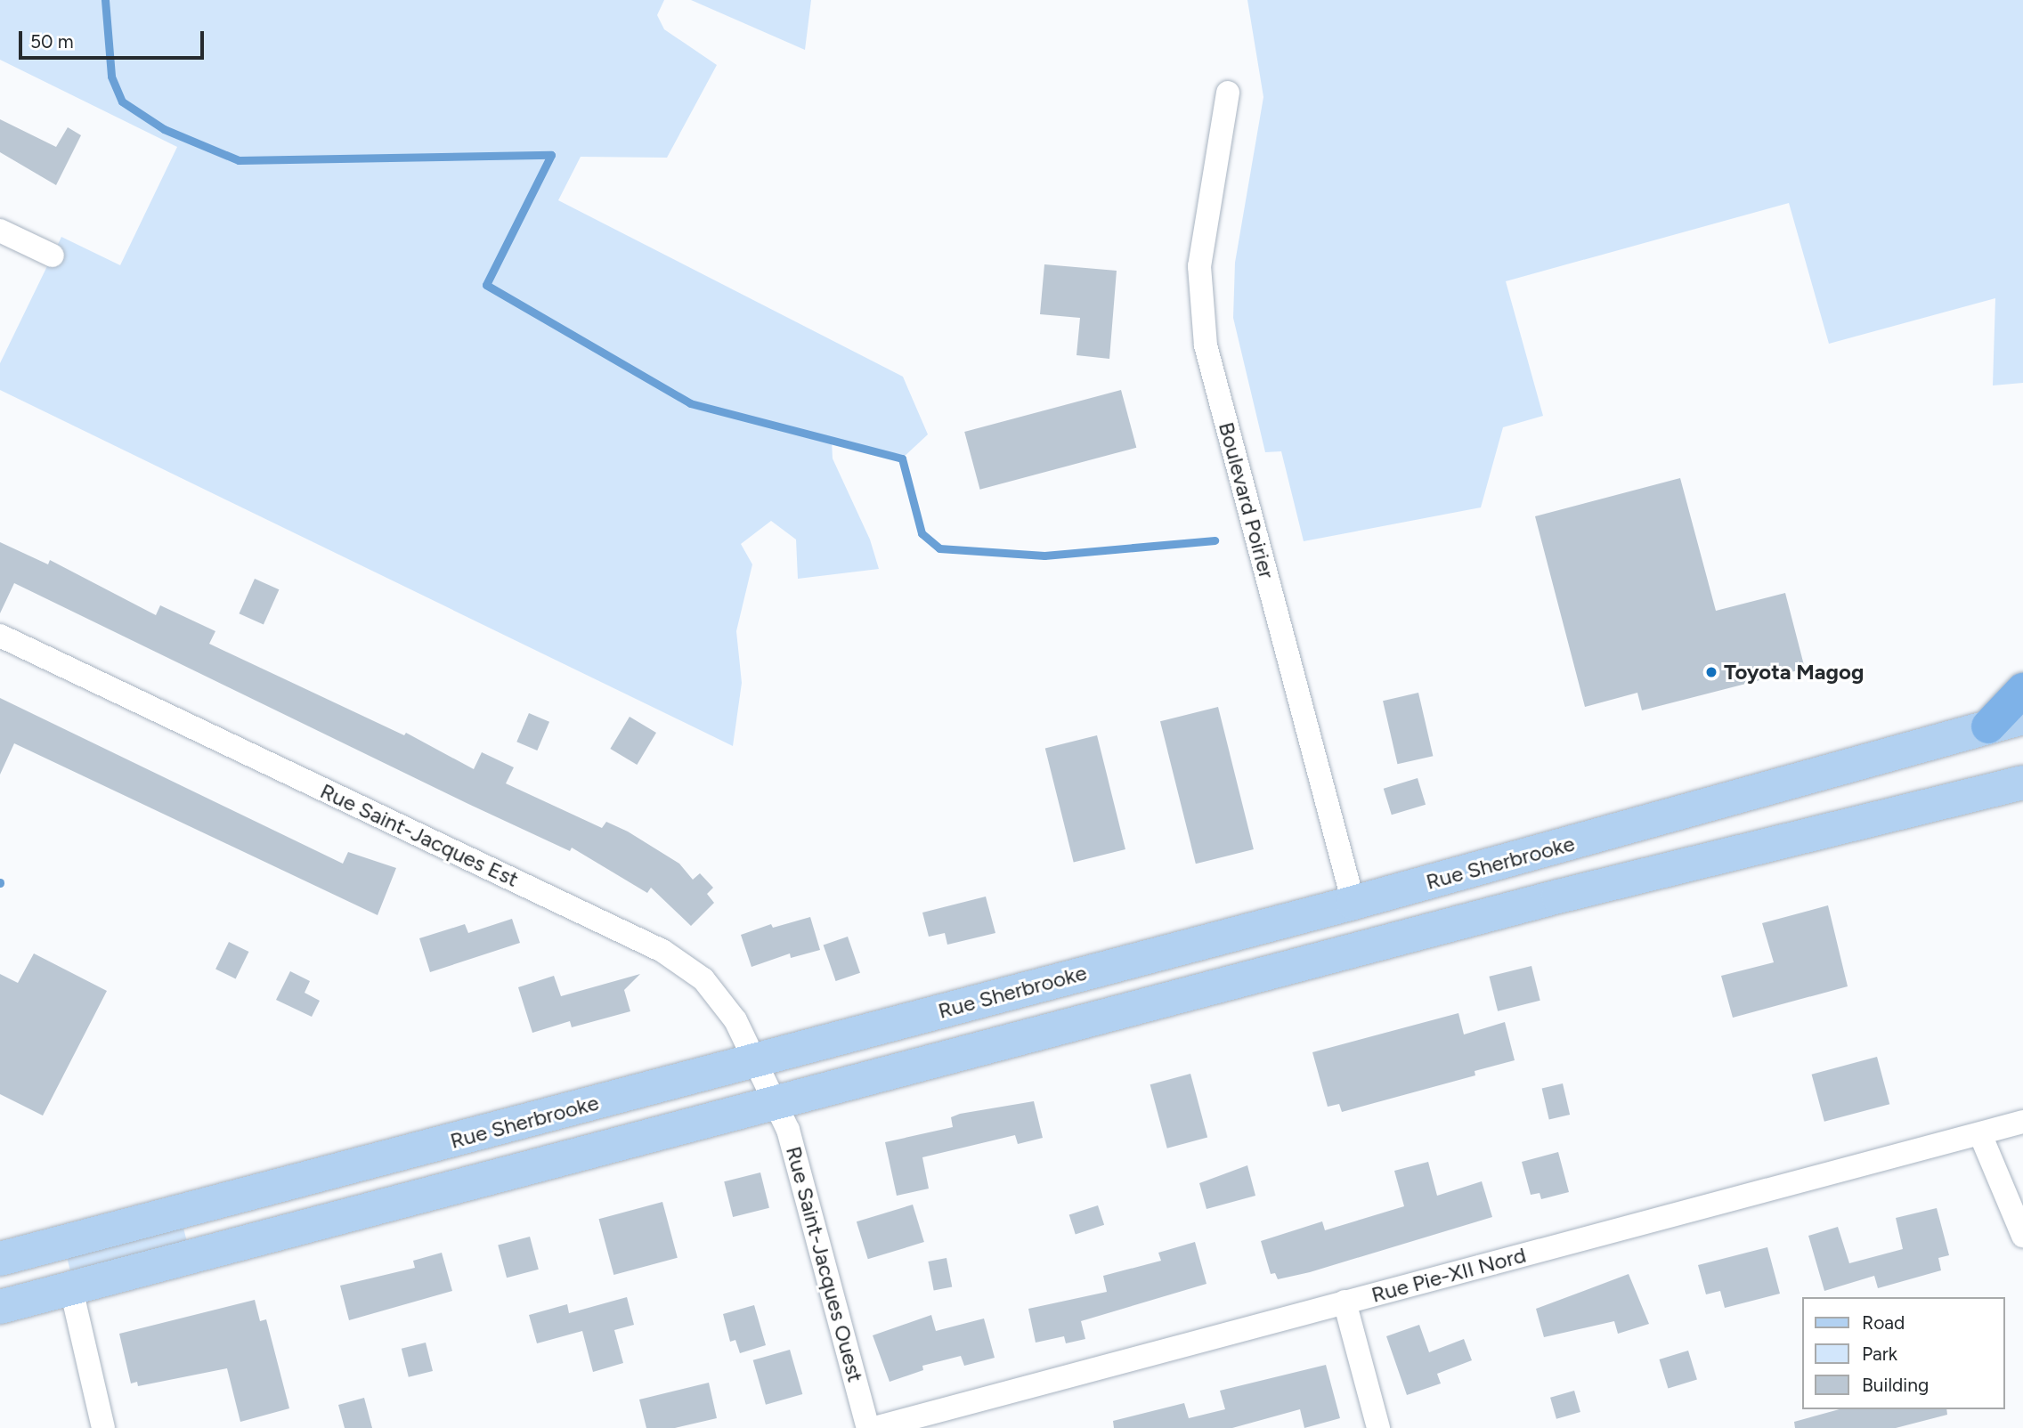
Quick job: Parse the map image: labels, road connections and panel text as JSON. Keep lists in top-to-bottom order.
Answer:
{
  "streets": {
    "main road": ["Rue Sherbrooke"],
    "street": [
      "Boulevard Poirier",
      "Rue Saint-Jacques Est",
      "Rue Saint-Jacques Ouest",
      "Rue Pie-XII Nord"
    ]
  },
  "crossings": [
    ["Boulevard Poirier", "Rue Sherbrooke"],
    ["Rue Saint-Jacques Est", "Rue Sherbrooke"],
    ["Rue Saint-Jacques Est", "Rue Saint-Jacques Ouest"],
    ["Rue Sherbrooke", "Rue Saint-Jacques Ouest"]
  ],
  "places": ["Toyota Magog"],
  "legend": ["Road", "Park", "Building"],
  "scale_bar": "50 m"
}
